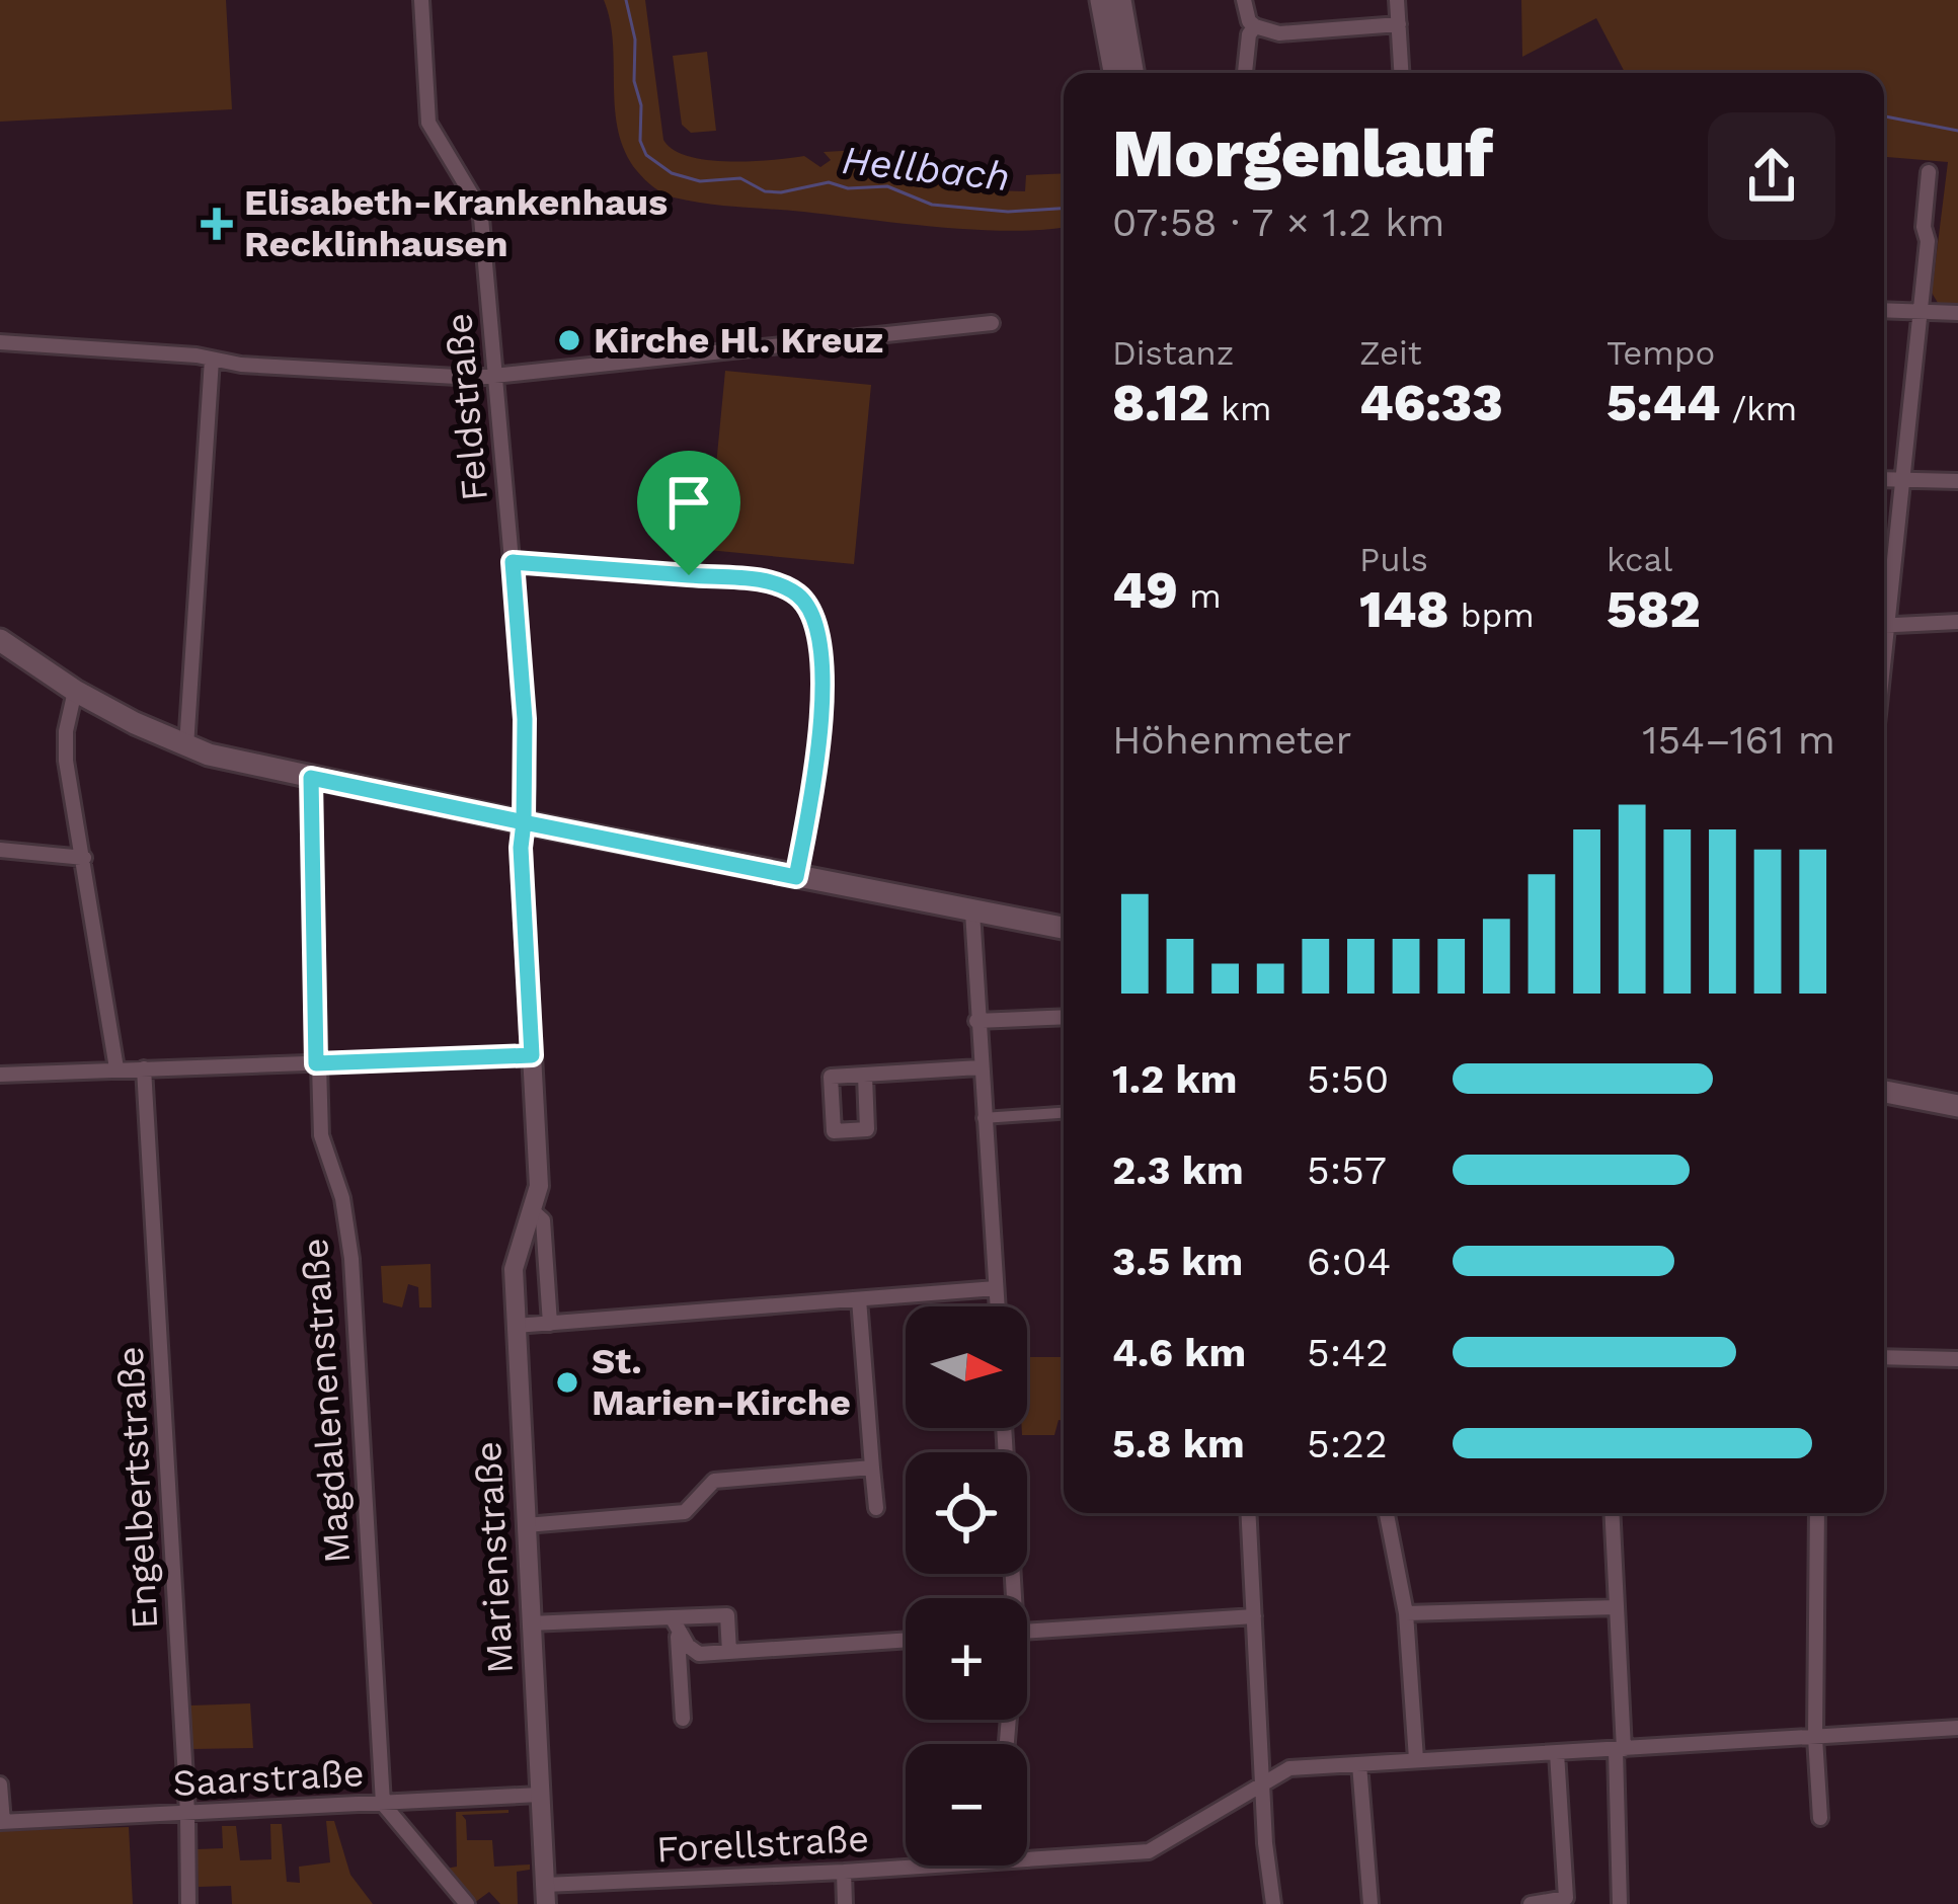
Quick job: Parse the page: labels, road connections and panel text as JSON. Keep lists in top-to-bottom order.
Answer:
{
  "streets": {
    "street": [
      "Feldstraße",
      "Magdalenenstraße",
      "Engelbertstraße",
      "Marienstraße",
      "Saarstraße",
      "Forellstraße"
    ]
  },
  "crossings": [
    ["Feldstraße", "Marienstraße"],
    ["Magdalenenstraße", "Saarstraße"],
    ["Engelbertstraße", "Saarstraße"],
    ["Marienstraße", "Saarstraße"],
    ["Marienstraße", "Forellstraße"]
  ],
  "water": ["Hellbach"],
  "places": {
    "health": ["Elisabeth-Krankenhaus Recklinhausen"],
    "other": ["Kirche Hl. Kreuz", "St. Marien-Kirche"]
  },
  "north": "right",
  "page": {
    "heading": ["Morgenlauf", "07:58 · 7 × 1.2 km"],
    "stats": [
      ["Distanz", "8.12 km"],
      ["Zeit", "46:33"],
      ["Tempo", "5:44 /km"],
      ["49 m"],
      ["Puls", "148 bpm"],
      ["kcal", "582"]
    ],
    "chart": ["Höhenmeter", "154–161 m"],
    "list": [
      {
        "name": "1.2 km",
        "note": "5:50"
      },
      {
        "name": "2.3 km",
        "note": "5:57"
      },
      {
        "name": "3.5 km",
        "note": "6:04"
      },
      {
        "name": "4.6 km",
        "note": "5:42"
      },
      {
        "name": "5.8 km",
        "note": "5:22"
      }
    ],
    "map_buttons": ["+", "−"]
  }
}
